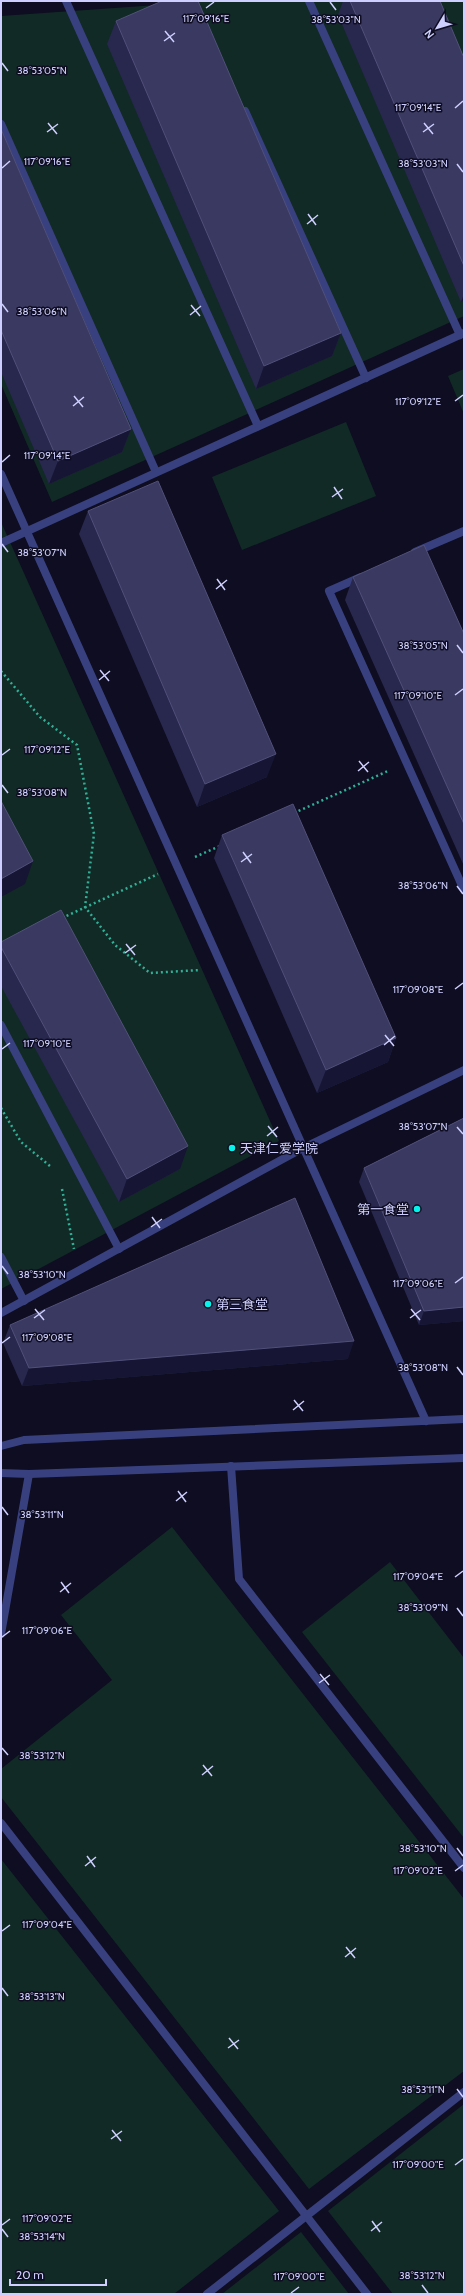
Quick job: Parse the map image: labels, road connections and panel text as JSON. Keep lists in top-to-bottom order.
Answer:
{
  "places": ["天津仁爱学院", "第一食堂", "第三食堂"],
  "scale_bar": "20 m",
  "north": "bottom left",
  "coordinates": [
    "117°09'16\"E",
    "38°53'03\"N",
    "38°53'05\"N",
    "117°09'14\"E",
    "38°53'06\"N",
    "117°09'12\"E",
    "38°53'07\"N",
    "117°09'10\"E",
    "38°53'08\"N",
    "117°09'08\"E",
    "38°53'10\"N",
    "117°09'06\"E",
    "38°53'11\"N",
    "117°09'04\"E",
    "38°53'09\"N",
    "38°53'12\"N",
    "117°09'02\"E",
    "38°53'13\"N",
    "117°09'00\"E",
    "38°53'14\"N"
  ]
}
